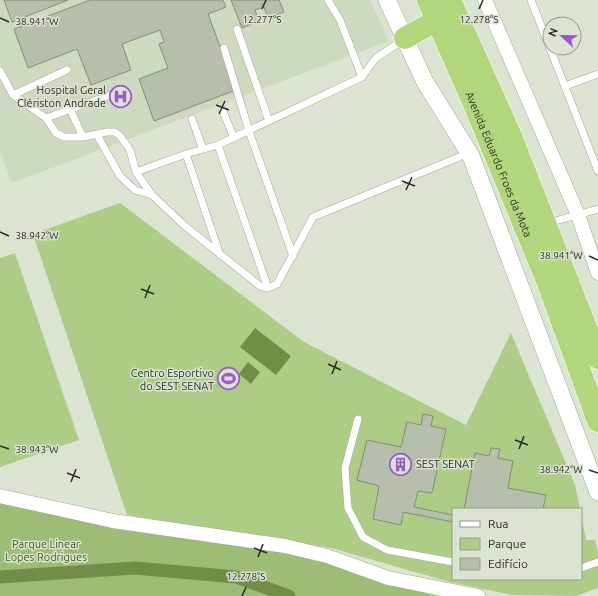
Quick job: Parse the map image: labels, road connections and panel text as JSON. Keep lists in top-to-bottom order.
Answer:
{
  "streets": {
    "highway": ["Avenida Eduardo Froes da Mota"]
  },
  "parks": ["Parque Linear Lopes Rodrigues"],
  "places": {
    "hospital": ["Hospital Geral Clériston Andrade"],
    "sports": ["Centro Esportivo do SEST SENAT"],
    "building": ["SEST SENAT"]
  },
  "legend": ["Rua", "Parque", "Edifício"],
  "north": "left",
  "coordinates": [
    "12.278°S",
    "12.277°S",
    "38.941°W",
    "38.942°W",
    "38.943°W"
  ]
}
